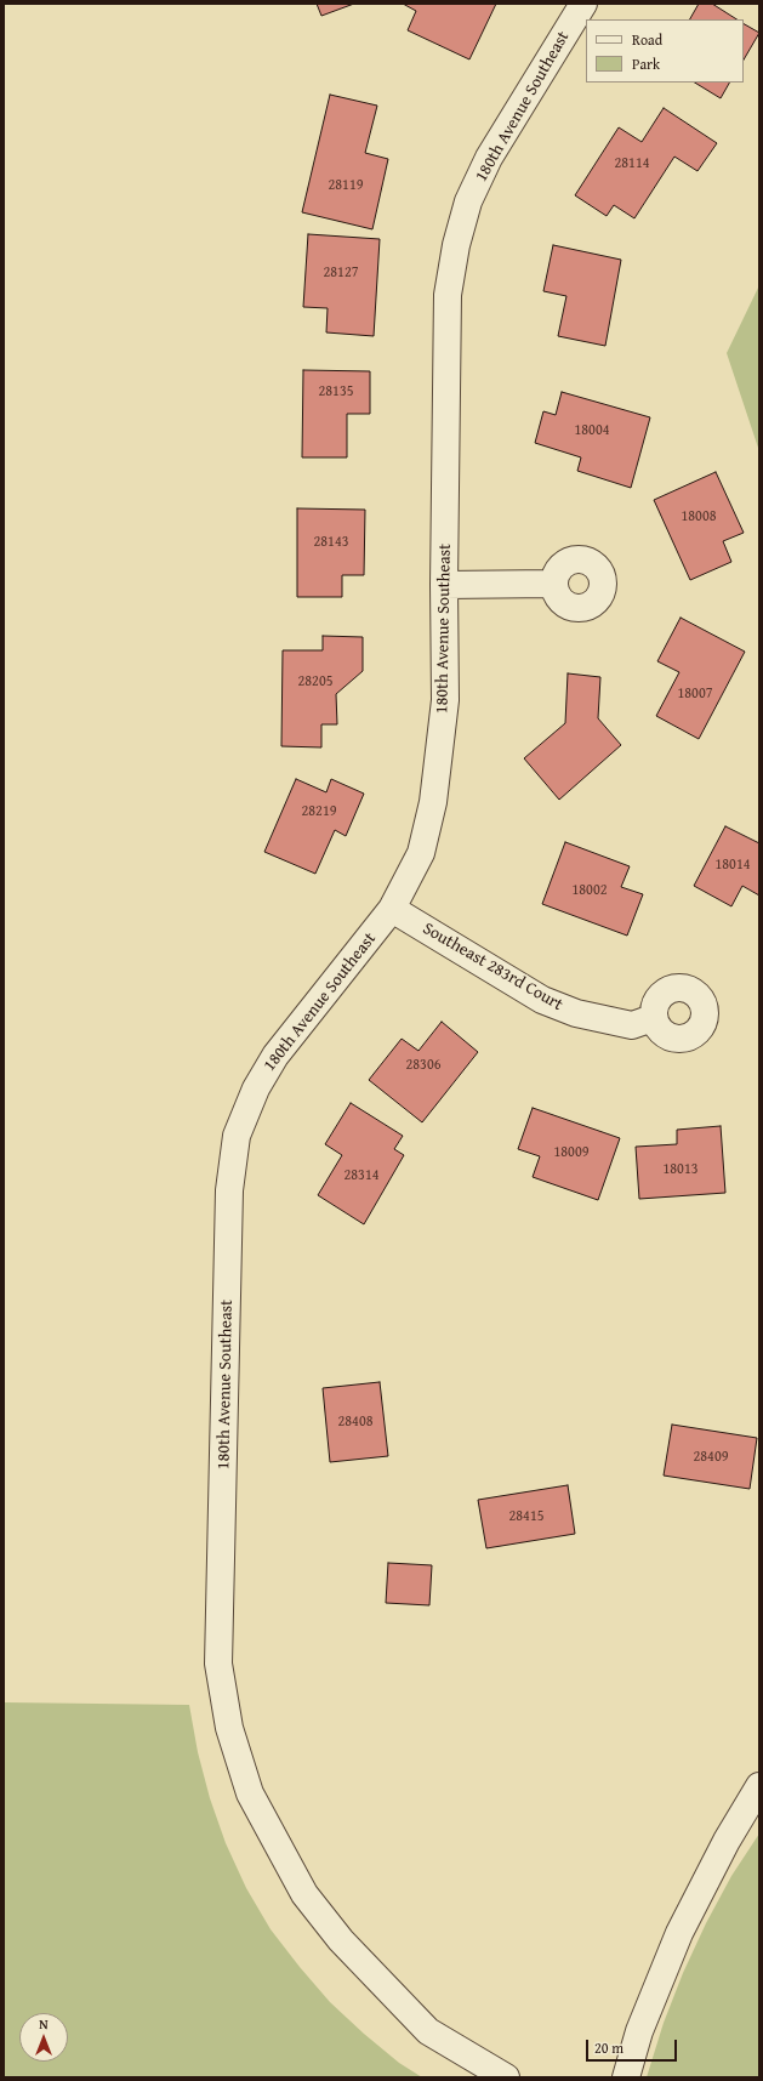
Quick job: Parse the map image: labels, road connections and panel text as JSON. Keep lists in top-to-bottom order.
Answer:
{
  "streets": {
    "street": ["180th Avenue Southeast", "Southeast 283rd Court"]
  },
  "crossings": [
    ["180th Avenue Southeast", "Southeast 283rd Court"]
  ],
  "house_numbers": [
    "28114",
    "28119",
    "28127",
    "28135",
    "18004",
    "18008",
    "28143",
    "28205",
    "18007",
    "28219",
    "18014",
    "18002",
    "28306",
    "18009",
    "18013",
    "28314",
    "28408",
    "28409",
    "28415"
  ],
  "legend": ["Road", "Park"],
  "scale_bar": "20 m",
  "north": "top"
}
